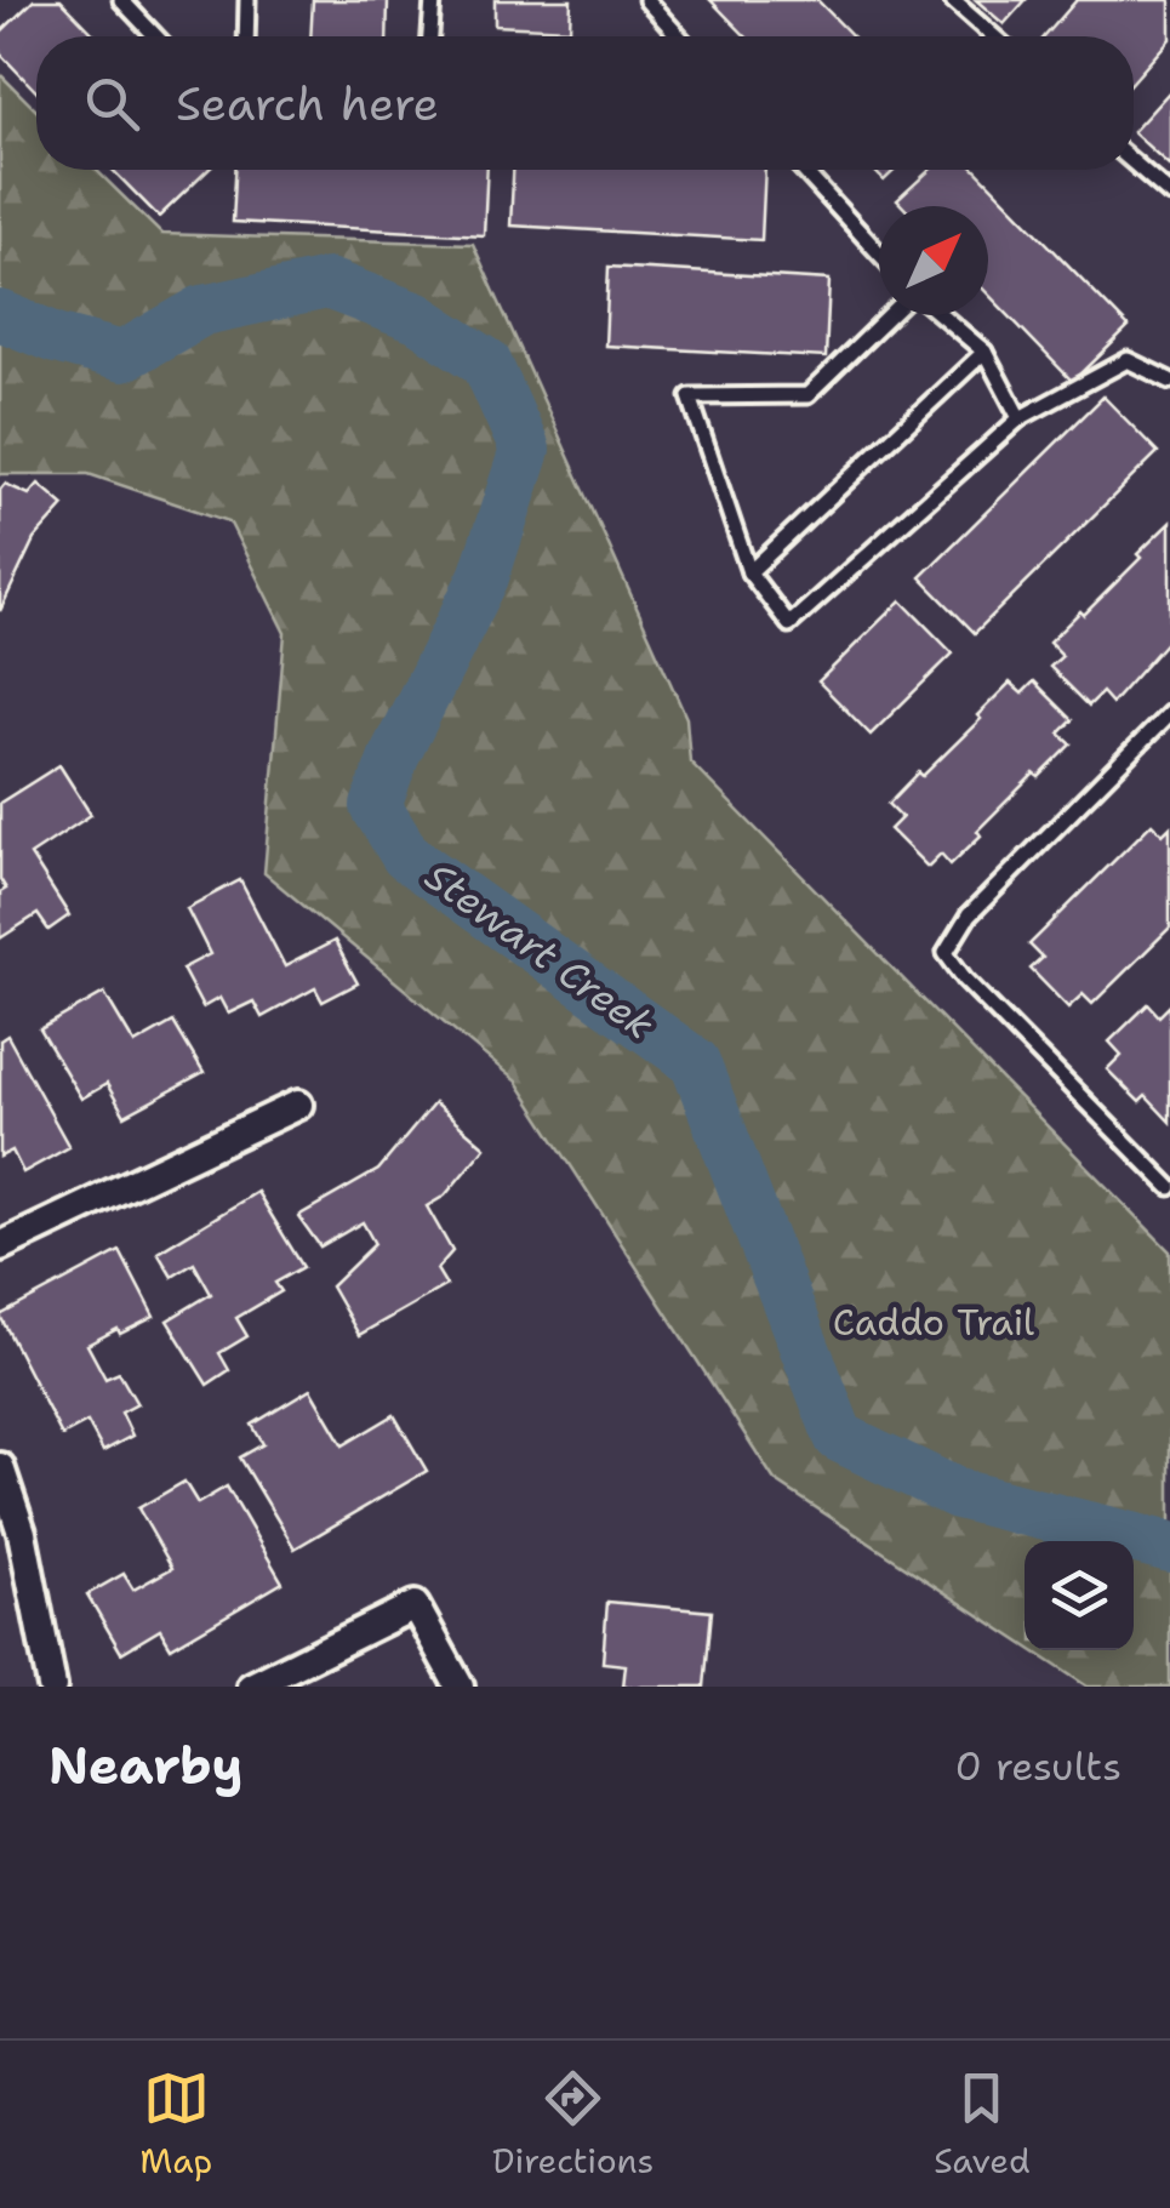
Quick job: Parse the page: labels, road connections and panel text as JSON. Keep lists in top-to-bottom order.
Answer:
{
  "water": ["Stewart Creek"],
  "parks": ["Caddo Trail"],
  "north": "top right",
  "page": {
    "search": "Search here",
    "heading": ["Nearby", "0 results"],
    "nav": ["Map", "Directions", "Saved"]
  }
}
